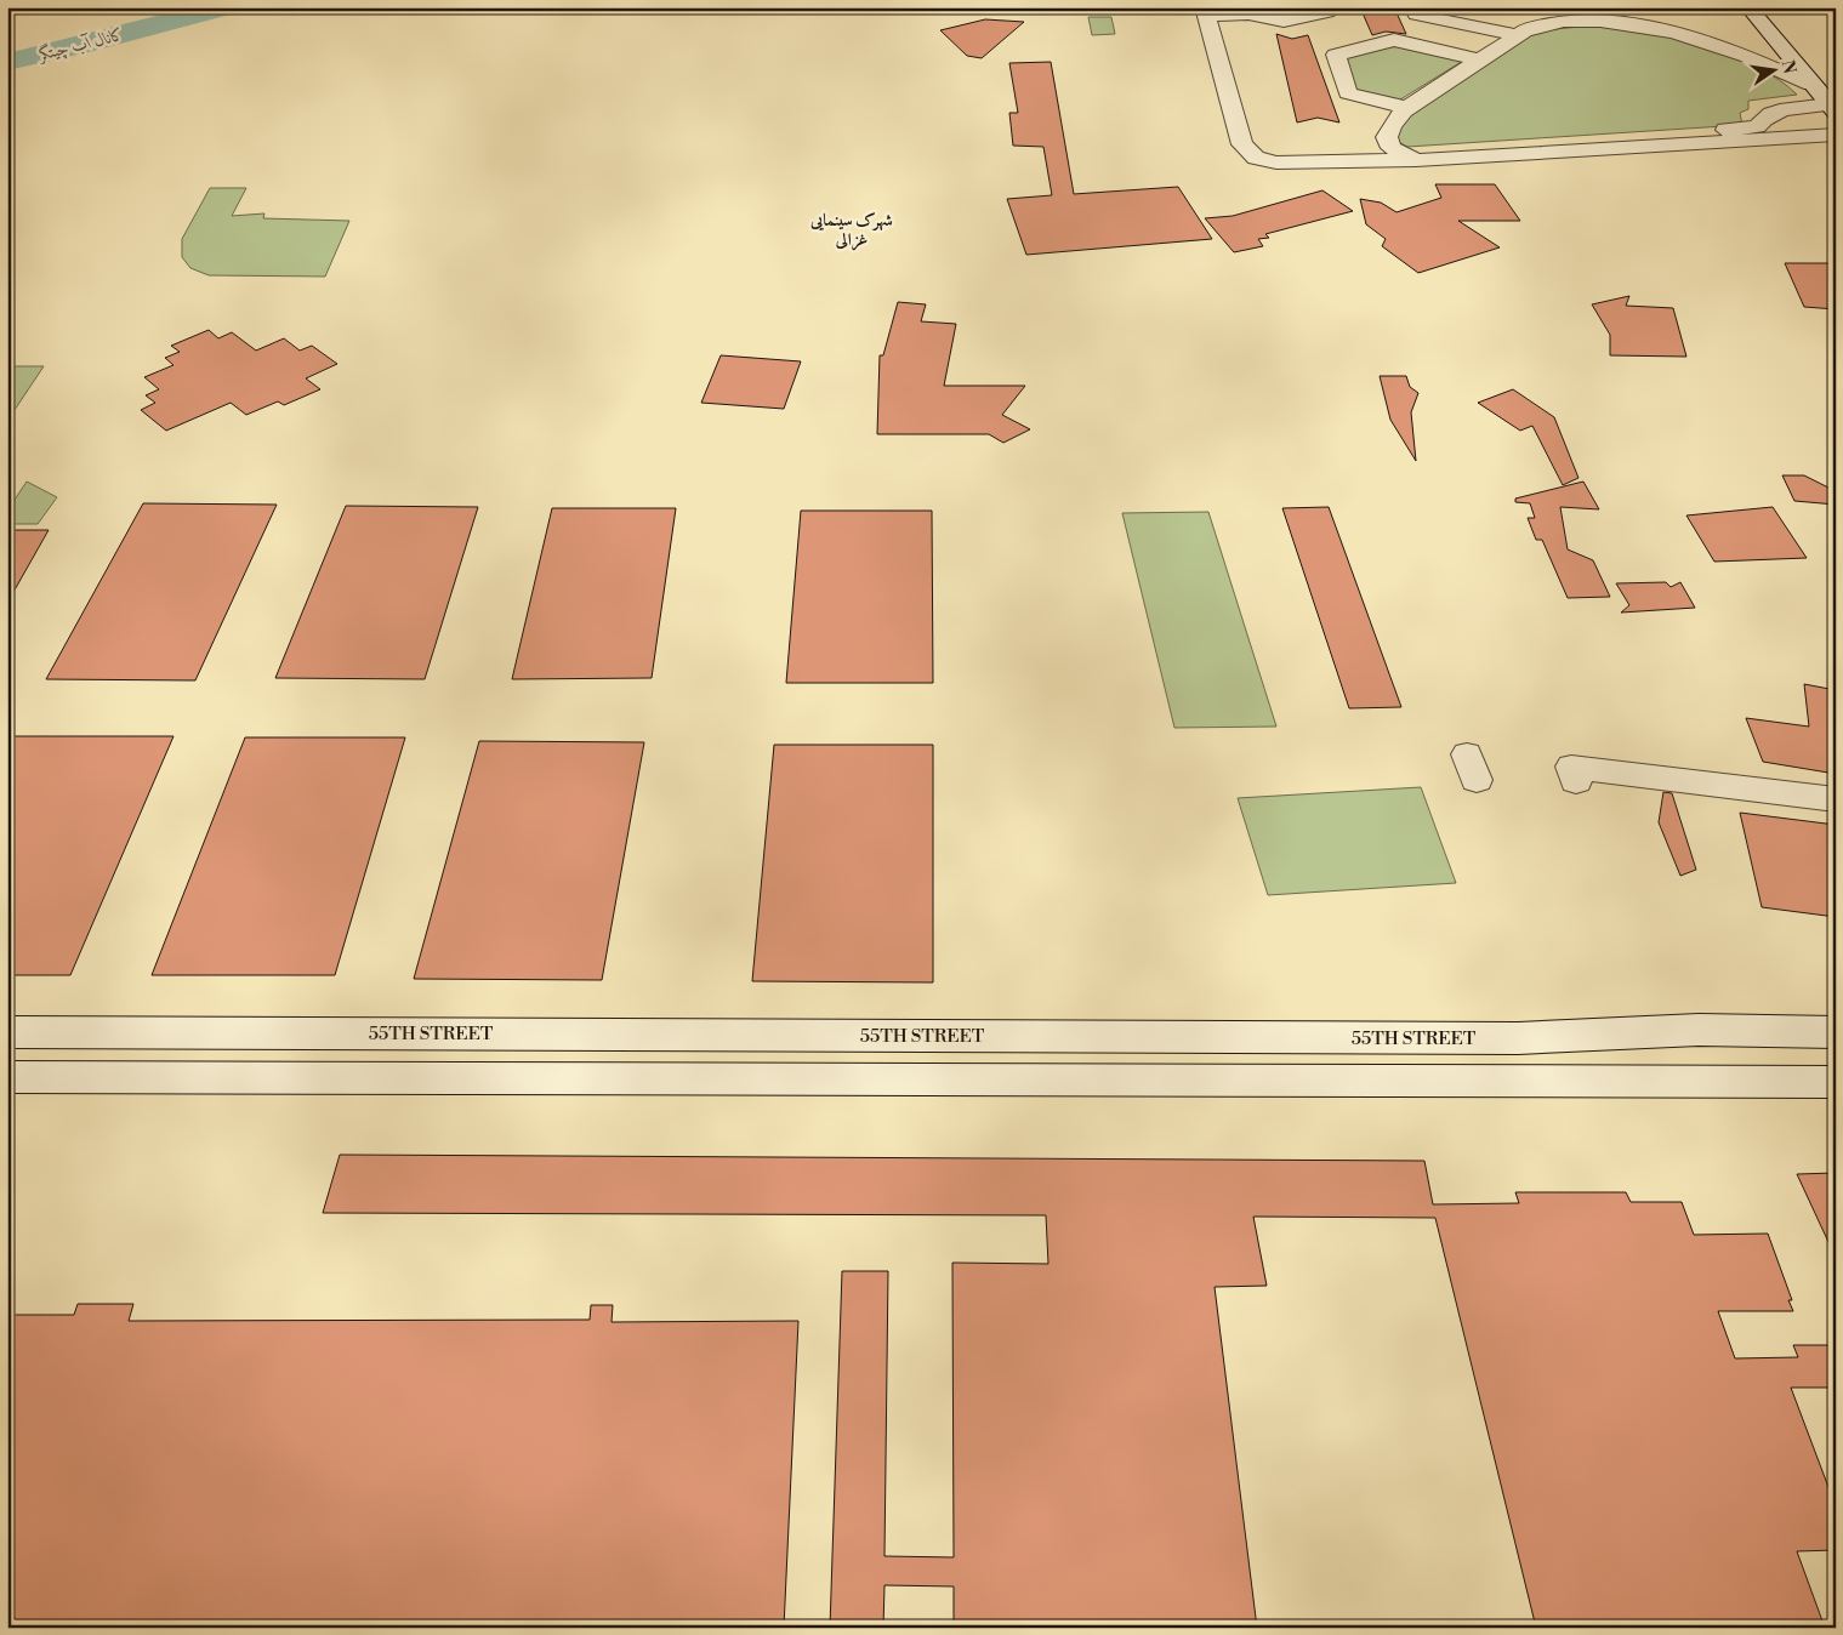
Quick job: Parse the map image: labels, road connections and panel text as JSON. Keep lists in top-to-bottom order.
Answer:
{
  "streets": {
    "street": ["55TH STREET"]
  },
  "districts": ["شهرک سینمایی غزالی"],
  "water": ["کانال آب چیتگر"],
  "north": "right"
}
